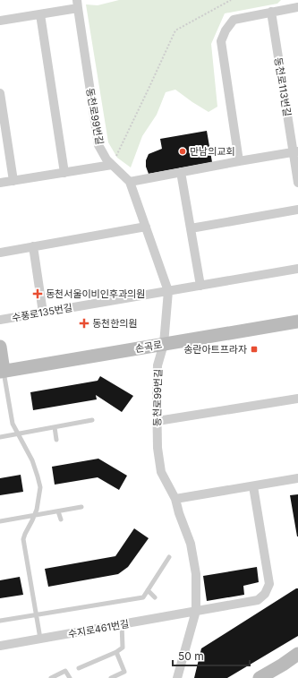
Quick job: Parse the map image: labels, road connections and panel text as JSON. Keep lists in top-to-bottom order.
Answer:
{
  "streets": {
    "street": [
      "동천로113번길",
      "동천로99번길",
      "수풍로135번길",
      "손곡로",
      "수지로461번길"
    ]
  },
  "crossings": [
    ["동천로99번길", "수풍로135번길"],
    ["동천로99번길", "손곡로"],
    ["동천로99번길", "수지로461번길"]
  ],
  "places": {
    "other": ["만남의교회"],
    "health": ["동천서울이비인후과의원", "동천한의원"],
    "transit": ["송란아트프라자"]
  },
  "scale_bar": "50 m"
}
